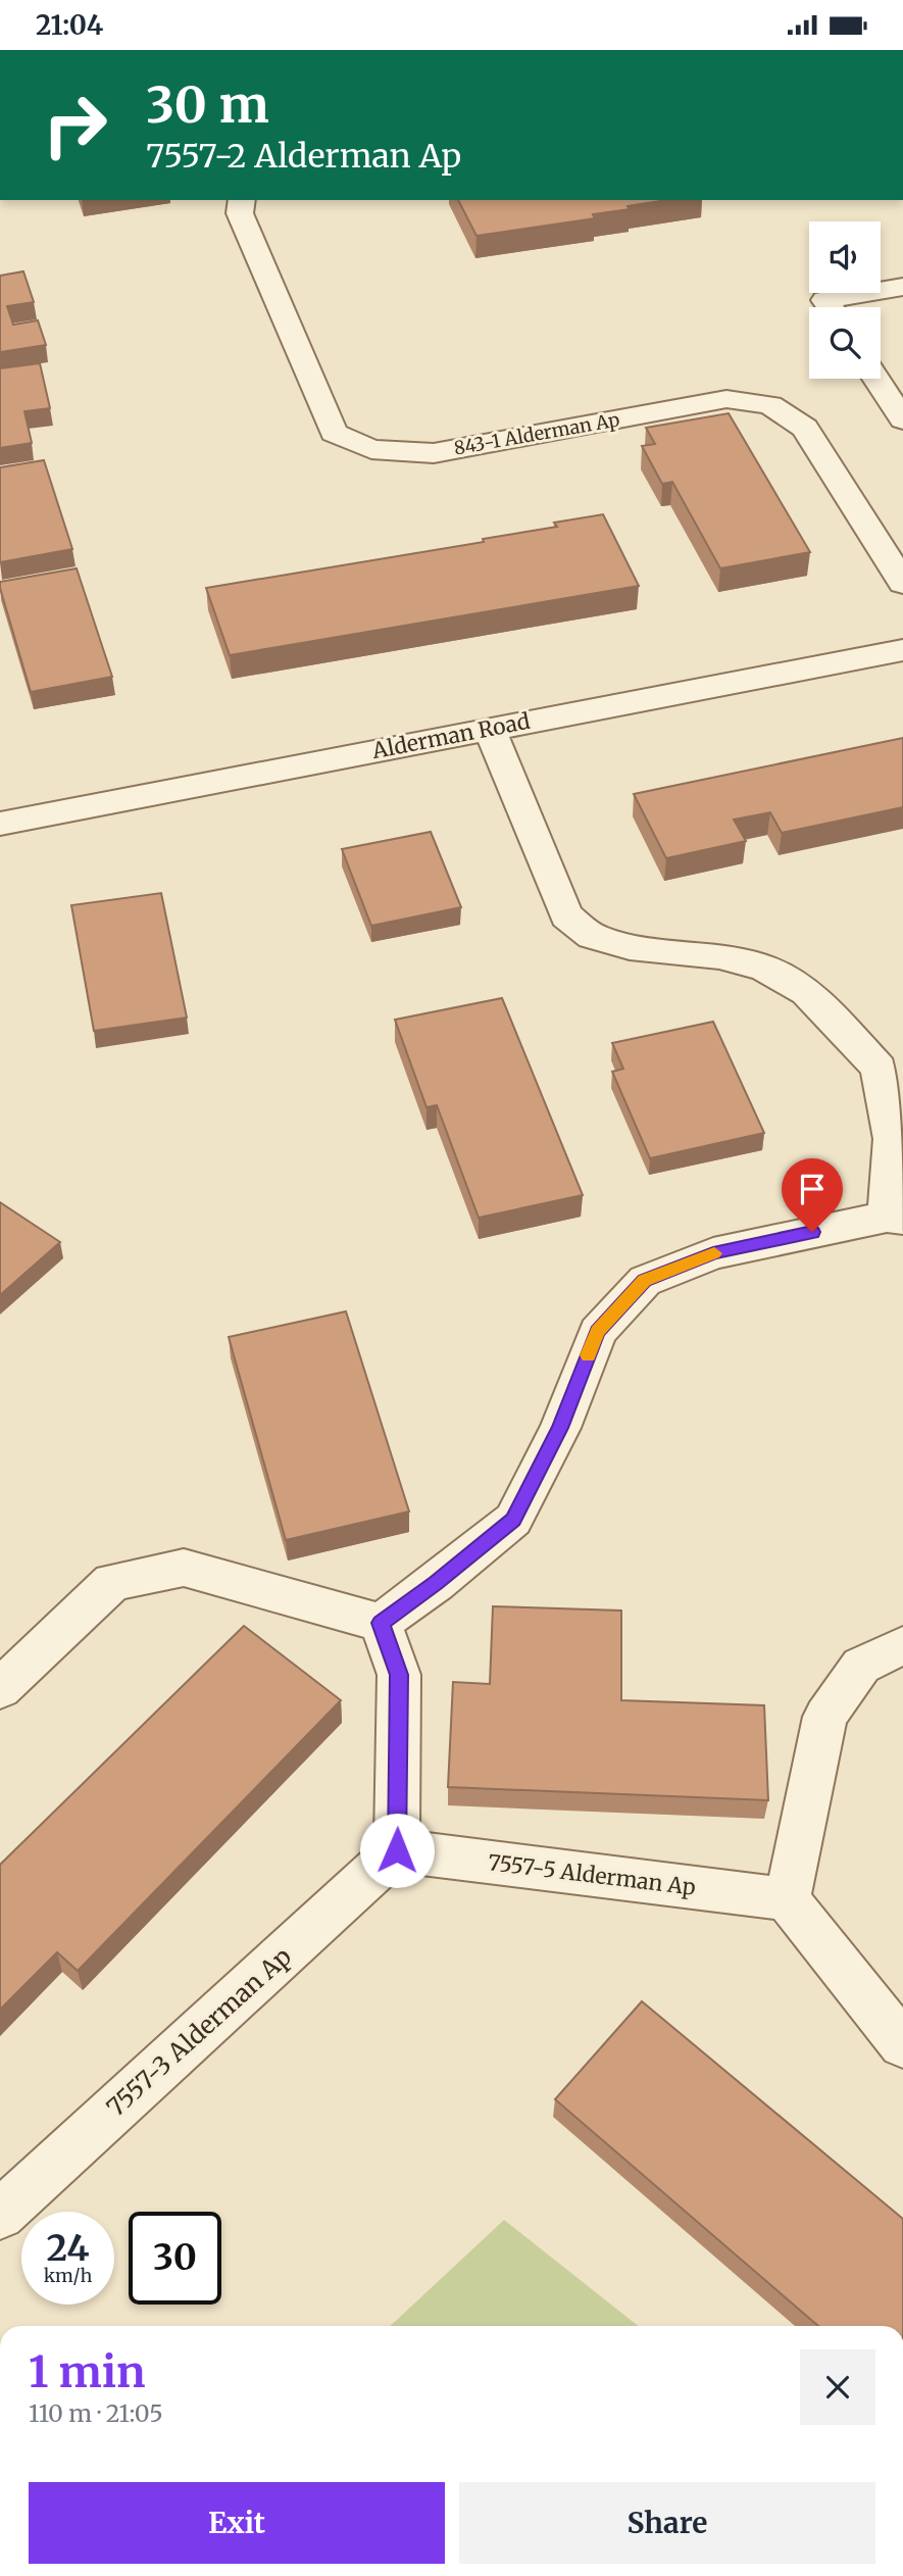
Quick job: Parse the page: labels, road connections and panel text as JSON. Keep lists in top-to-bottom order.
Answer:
{
  "streets": {
    "street": [
      "843-1 Alderman Ap",
      "Alderman Road",
      "7557-5 Alderman Ap",
      "7557-3 Alderman Ap"
    ]
  },
  "crossings": [
    ["7557-5 Alderman Ap", "7557-3 Alderman Ap"]
  ],
  "page": {
    "status": "21:04",
    "turn": ["30 m", "7557-2 Alderman Ap"],
    "speed": "24 km/h",
    "limit": "30",
    "heading": ["1 min", "110 m · 21:05"],
    "buttons": ["Exit", "Share"]
  }
}
